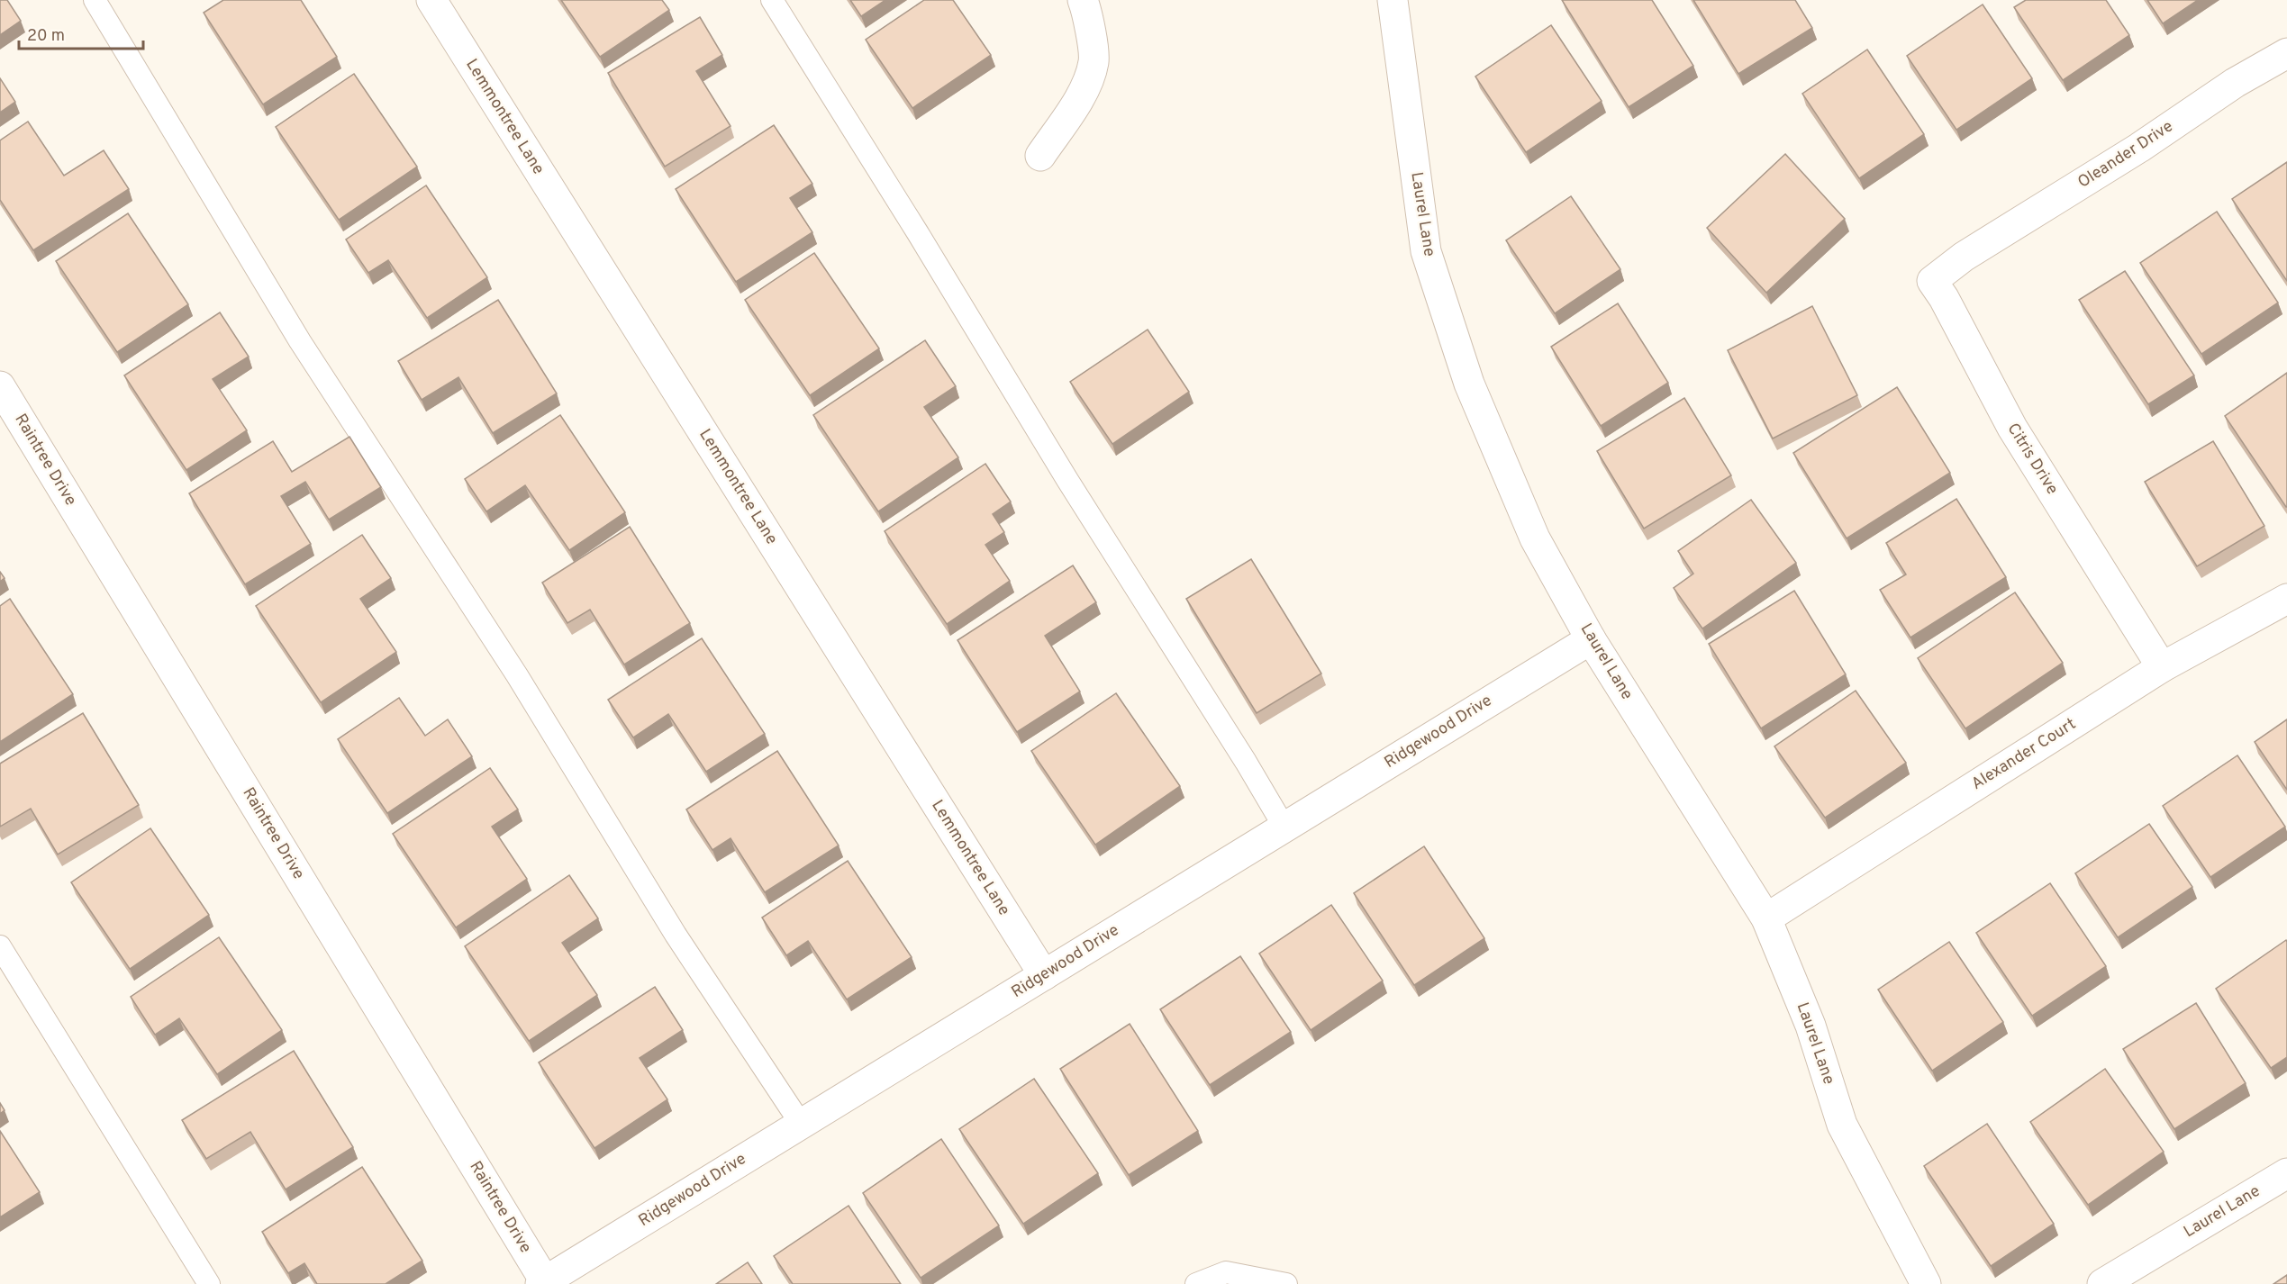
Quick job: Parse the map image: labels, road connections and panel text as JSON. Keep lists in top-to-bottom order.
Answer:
{
  "streets": {
    "street": [
      "Lemmontree Lane",
      "Oleander Drive",
      "Laurel Lane",
      "Citris Drive",
      "Raintree Drive",
      "Ridgewood Drive",
      "Alexander Court"
    ]
  },
  "crossings": [
    ["Lemmontree Lane", "Ridgewood Drive"],
    ["Oleander Drive", "Citris Drive"],
    ["Laurel Lane", "Ridgewood Drive"],
    ["Laurel Lane", "Alexander Court"],
    ["Citris Drive", "Alexander Court"],
    ["Raintree Drive", "Ridgewood Drive"]
  ],
  "scale_bar": "20 m"
}
